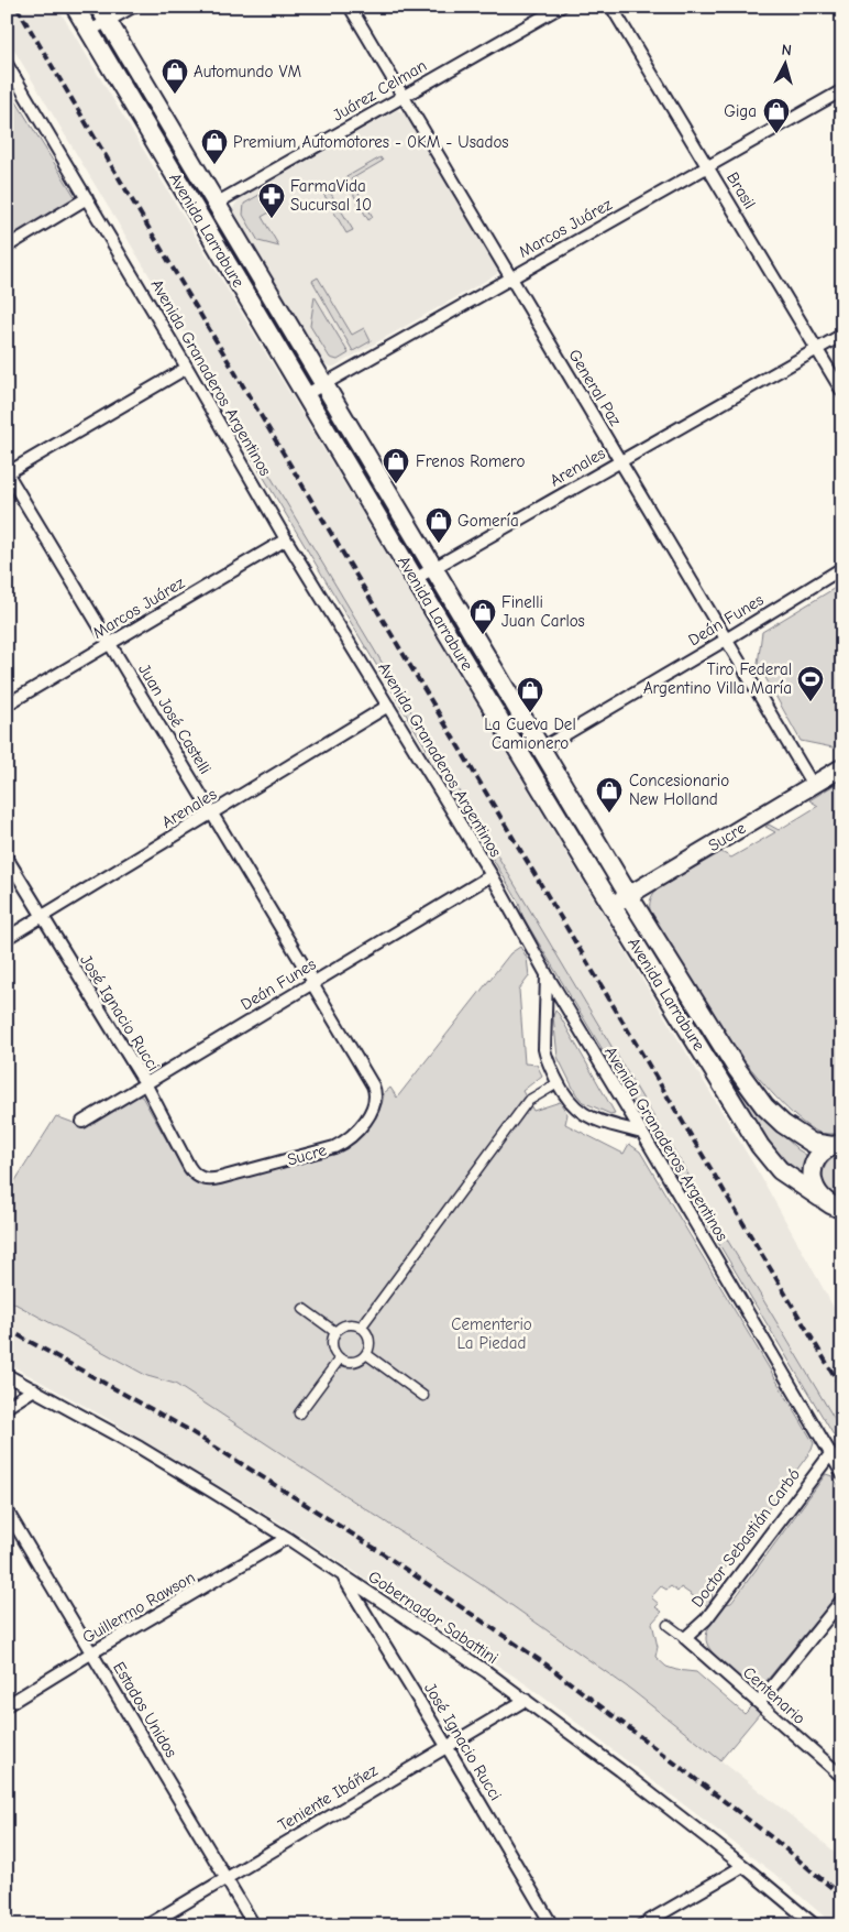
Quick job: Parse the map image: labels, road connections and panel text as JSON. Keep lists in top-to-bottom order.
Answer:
{
  "streets": {
    "main road": ["Avenida Larrabure", "Sucre"],
    "street": [
      "Juárez Celman",
      "Brasil",
      "Marcos Juárez",
      "Avenida Granaderos Argentinos",
      "General Paz",
      "Arenales",
      "Deán Funes",
      "Juan José Castelli",
      "José Ignacio Rucci",
      "Doctor Sebastián Carbó",
      "Guillermo Rawson",
      "Gobernador Sabattini",
      "Centenario",
      "Estados Unidos",
      "Teniente Ibáñez"
    ]
  },
  "crossings": [
    ["Juárez Celman", "Avenida Larrabure"],
    ["Juárez Celman", "General Paz"],
    ["Brasil", "Marcos Juárez"],
    ["Brasil", "Arenales"],
    ["Marcos Juárez", "Avenida Larrabure"],
    ["Marcos Juárez", "Avenida Granaderos Argentinos"],
    ["Marcos Juárez", "General Paz"],
    ["Marcos Juárez", "Juan José Castelli"],
    ["Avenida Larrabure", "Arenales"],
    ["Avenida Larrabure", "Deán Funes"],
    ["Avenida Larrabure", "Sucre"],
    ["Avenida Granaderos Argentinos", "Arenales"],
    ["Avenida Granaderos Argentinos", "Deán Funes"],
    ["Avenida Granaderos Argentinos", "Doctor Sebastián Carbó"],
    ["General Paz", "Arenales"],
    ["General Paz", "Deán Funes"],
    ["General Paz", "Sucre"],
    ["Arenales", "Juan José Castelli"],
    ["Arenales", "José Ignacio Rucci"],
    ["Deán Funes", "Juan José Castelli"],
    ["Deán Funes", "José Ignacio Rucci"],
    ["Juan José Castelli", "Sucre"],
    ["Sucre", "José Ignacio Rucci"],
    ["José Ignacio Rucci", "Gobernador Sabattini"],
    ["José Ignacio Rucci", "Teniente Ibáñez"],
    ["Doctor Sebastián Carbó", "Centenario"],
    ["Guillermo Rawson", "Gobernador Sabattini"],
    ["Guillermo Rawson", "Estados Unidos"],
    ["Gobernador Sabattini", "Teniente Ibáñez"],
    ["Estados Unidos", "Teniente Ibáñez"]
  ],
  "parks": ["Cementerio La Piedad"],
  "places": {
    "shop": [
      "Automundo VM",
      "Giga",
      "Premium Automotores - 0KM - Usados",
      "Frenos Romero",
      "Gomería",
      "Finelli Juan Carlos",
      "La Cueva Del Camionero",
      "Concesionario New Holland"
    ],
    "pharmacy": ["FarmaVida Sucursal 10"],
    "sports": ["Tiro Federal Argentino Villa María"]
  },
  "north": "top"
}
